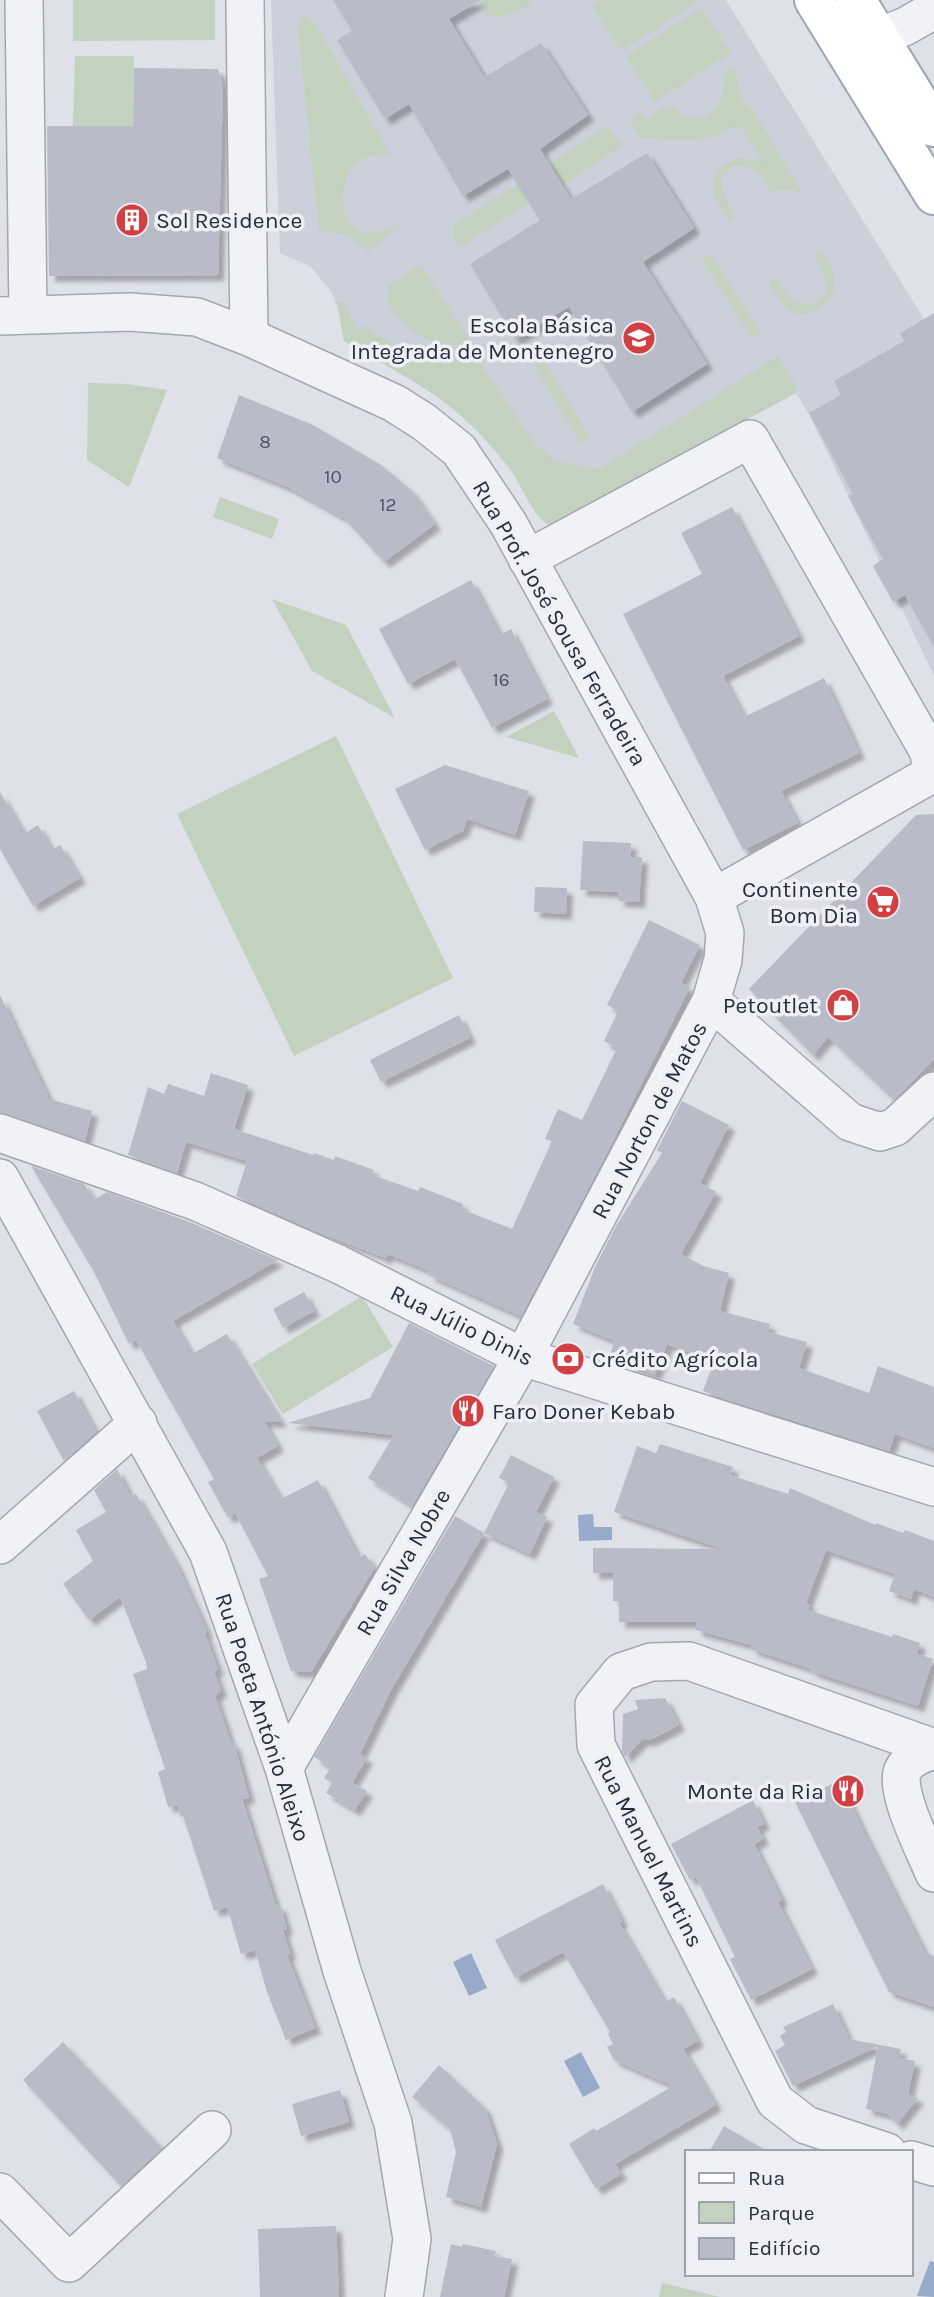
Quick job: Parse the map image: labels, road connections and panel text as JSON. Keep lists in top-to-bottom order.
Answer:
{
  "streets": {
    "street": [
      "Rua Prof. José Sousa Ferradeira",
      "Rua Norton de Matos",
      "Rua Júlio Dinis",
      "Rua Silva Nobre",
      "Rua Poeta António Aleixo",
      "Rua Manuel Martins"
    ]
  },
  "crossings": [
    ["Rua Prof. José Sousa Ferradeira", "Rua Norton de Matos"],
    ["Rua Norton de Matos", "Rua Júlio Dinis"],
    ["Rua Norton de Matos", "Rua Silva Nobre"],
    ["Rua Júlio Dinis", "Rua Silva Nobre"],
    ["Rua Silva Nobre", "Rua Poeta António Aleixo"]
  ],
  "places": {
    "building": ["Sol Residence"],
    "school or university": ["Escola Básica Integrada de Montenegro"],
    "supermarket": ["Continente Bom Dia"],
    "shop": ["Petoutlet"],
    "bank": ["Crédito Agrícola"],
    "restaurant": ["Faro Doner Kebab", "Monte da Ria"]
  },
  "house_numbers": [
    "8",
    "10",
    "12",
    "16"
  ],
  "legend": ["Rua", "Parque", "Edifício"]
}
